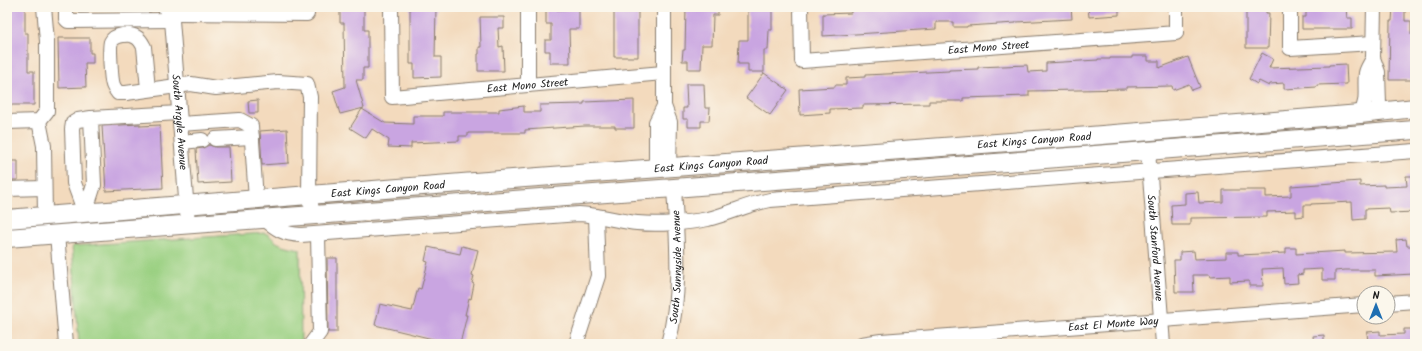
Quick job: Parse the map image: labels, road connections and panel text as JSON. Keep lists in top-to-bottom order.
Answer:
{
  "streets": {
    "main road": ["East Kings Canyon Road"],
    "street": [
      "East Mono Street",
      "South Argyle Avenue",
      "South Stanford Avenue",
      "South Sunnyside Avenue",
      "East El Monte Way"
    ]
  },
  "crossings": [
    ["South Argyle Avenue", "East Kings Canyon Road"],
    ["East Kings Canyon Road", "South Stanford Avenue"],
    ["East Kings Canyon Road", "South Sunnyside Avenue"],
    ["South Stanford Avenue", "East El Monte Way"]
  ],
  "north": "top"
}
